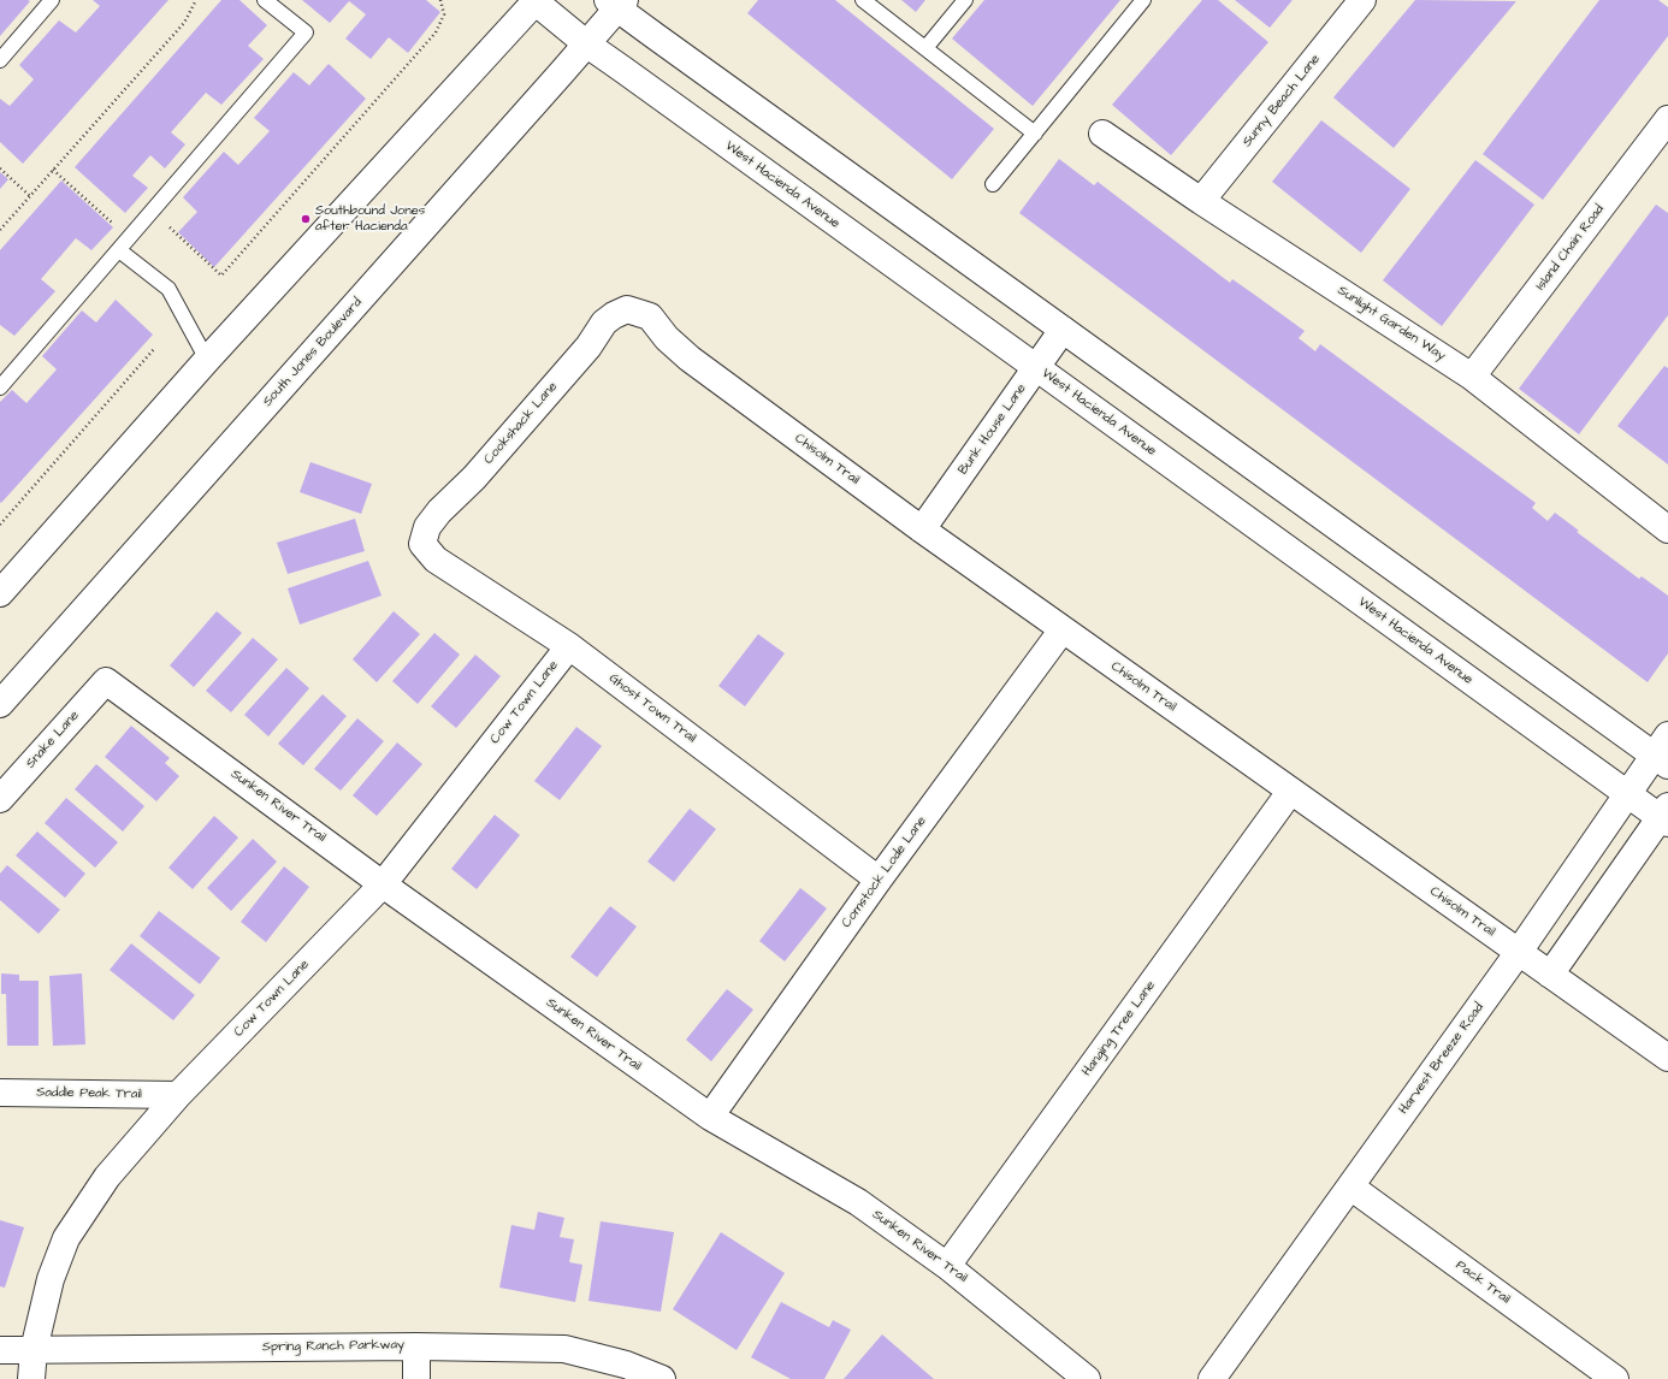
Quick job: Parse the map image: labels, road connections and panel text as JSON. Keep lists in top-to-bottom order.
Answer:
{
  "streets": {
    "street": [
      "Sunny Beach Lane",
      "West Hacienda Avenue",
      "Island Chain Road",
      "Sunlight Garden Way",
      "South Jones Boulevard",
      "Cookshack Lane",
      "Bunk House Lane",
      "Chisolm Trail",
      "Cow Town Lane",
      "Ghost Town Trail",
      "Snake Lane",
      "Sunken River Trail",
      "Comstock Lode Lane",
      "Hanging Tree Lane",
      "Harvest Breeze Road",
      "Saddle Peak Trail",
      "Pack Trail",
      "Spring Ranch Parkway"
    ]
  },
  "crossings": [
    ["Sunny Beach Lane", "Sunlight Garden Way"],
    ["West Hacienda Avenue", "South Jones Boulevard"],
    ["West Hacienda Avenue", "Bunk House Lane"],
    ["West Hacienda Avenue", "Harvest Breeze Road"],
    ["Island Chain Road", "Sunlight Garden Way"],
    ["Cookshack Lane", "Chisolm Trail"],
    ["Cookshack Lane", "Ghost Town Trail"],
    ["Bunk House Lane", "Chisolm Trail"],
    ["Chisolm Trail", "Comstock Lode Lane"],
    ["Chisolm Trail", "Hanging Tree Lane"],
    ["Chisolm Trail", "Harvest Breeze Road"],
    ["Cow Town Lane", "Ghost Town Trail"],
    ["Cow Town Lane", "Sunken River Trail"],
    ["Cow Town Lane", "Saddle Peak Trail"],
    ["Cow Town Lane", "Spring Ranch Parkway"],
    ["Ghost Town Trail", "Comstock Lode Lane"],
    ["Snake Lane", "Sunken River Trail"],
    ["Sunken River Trail", "Comstock Lode Lane"],
    ["Sunken River Trail", "Hanging Tree Lane"],
    ["Harvest Breeze Road", "Pack Trail"]
  ],
  "places": ["Southbound Jones after Hacienda"]
}
